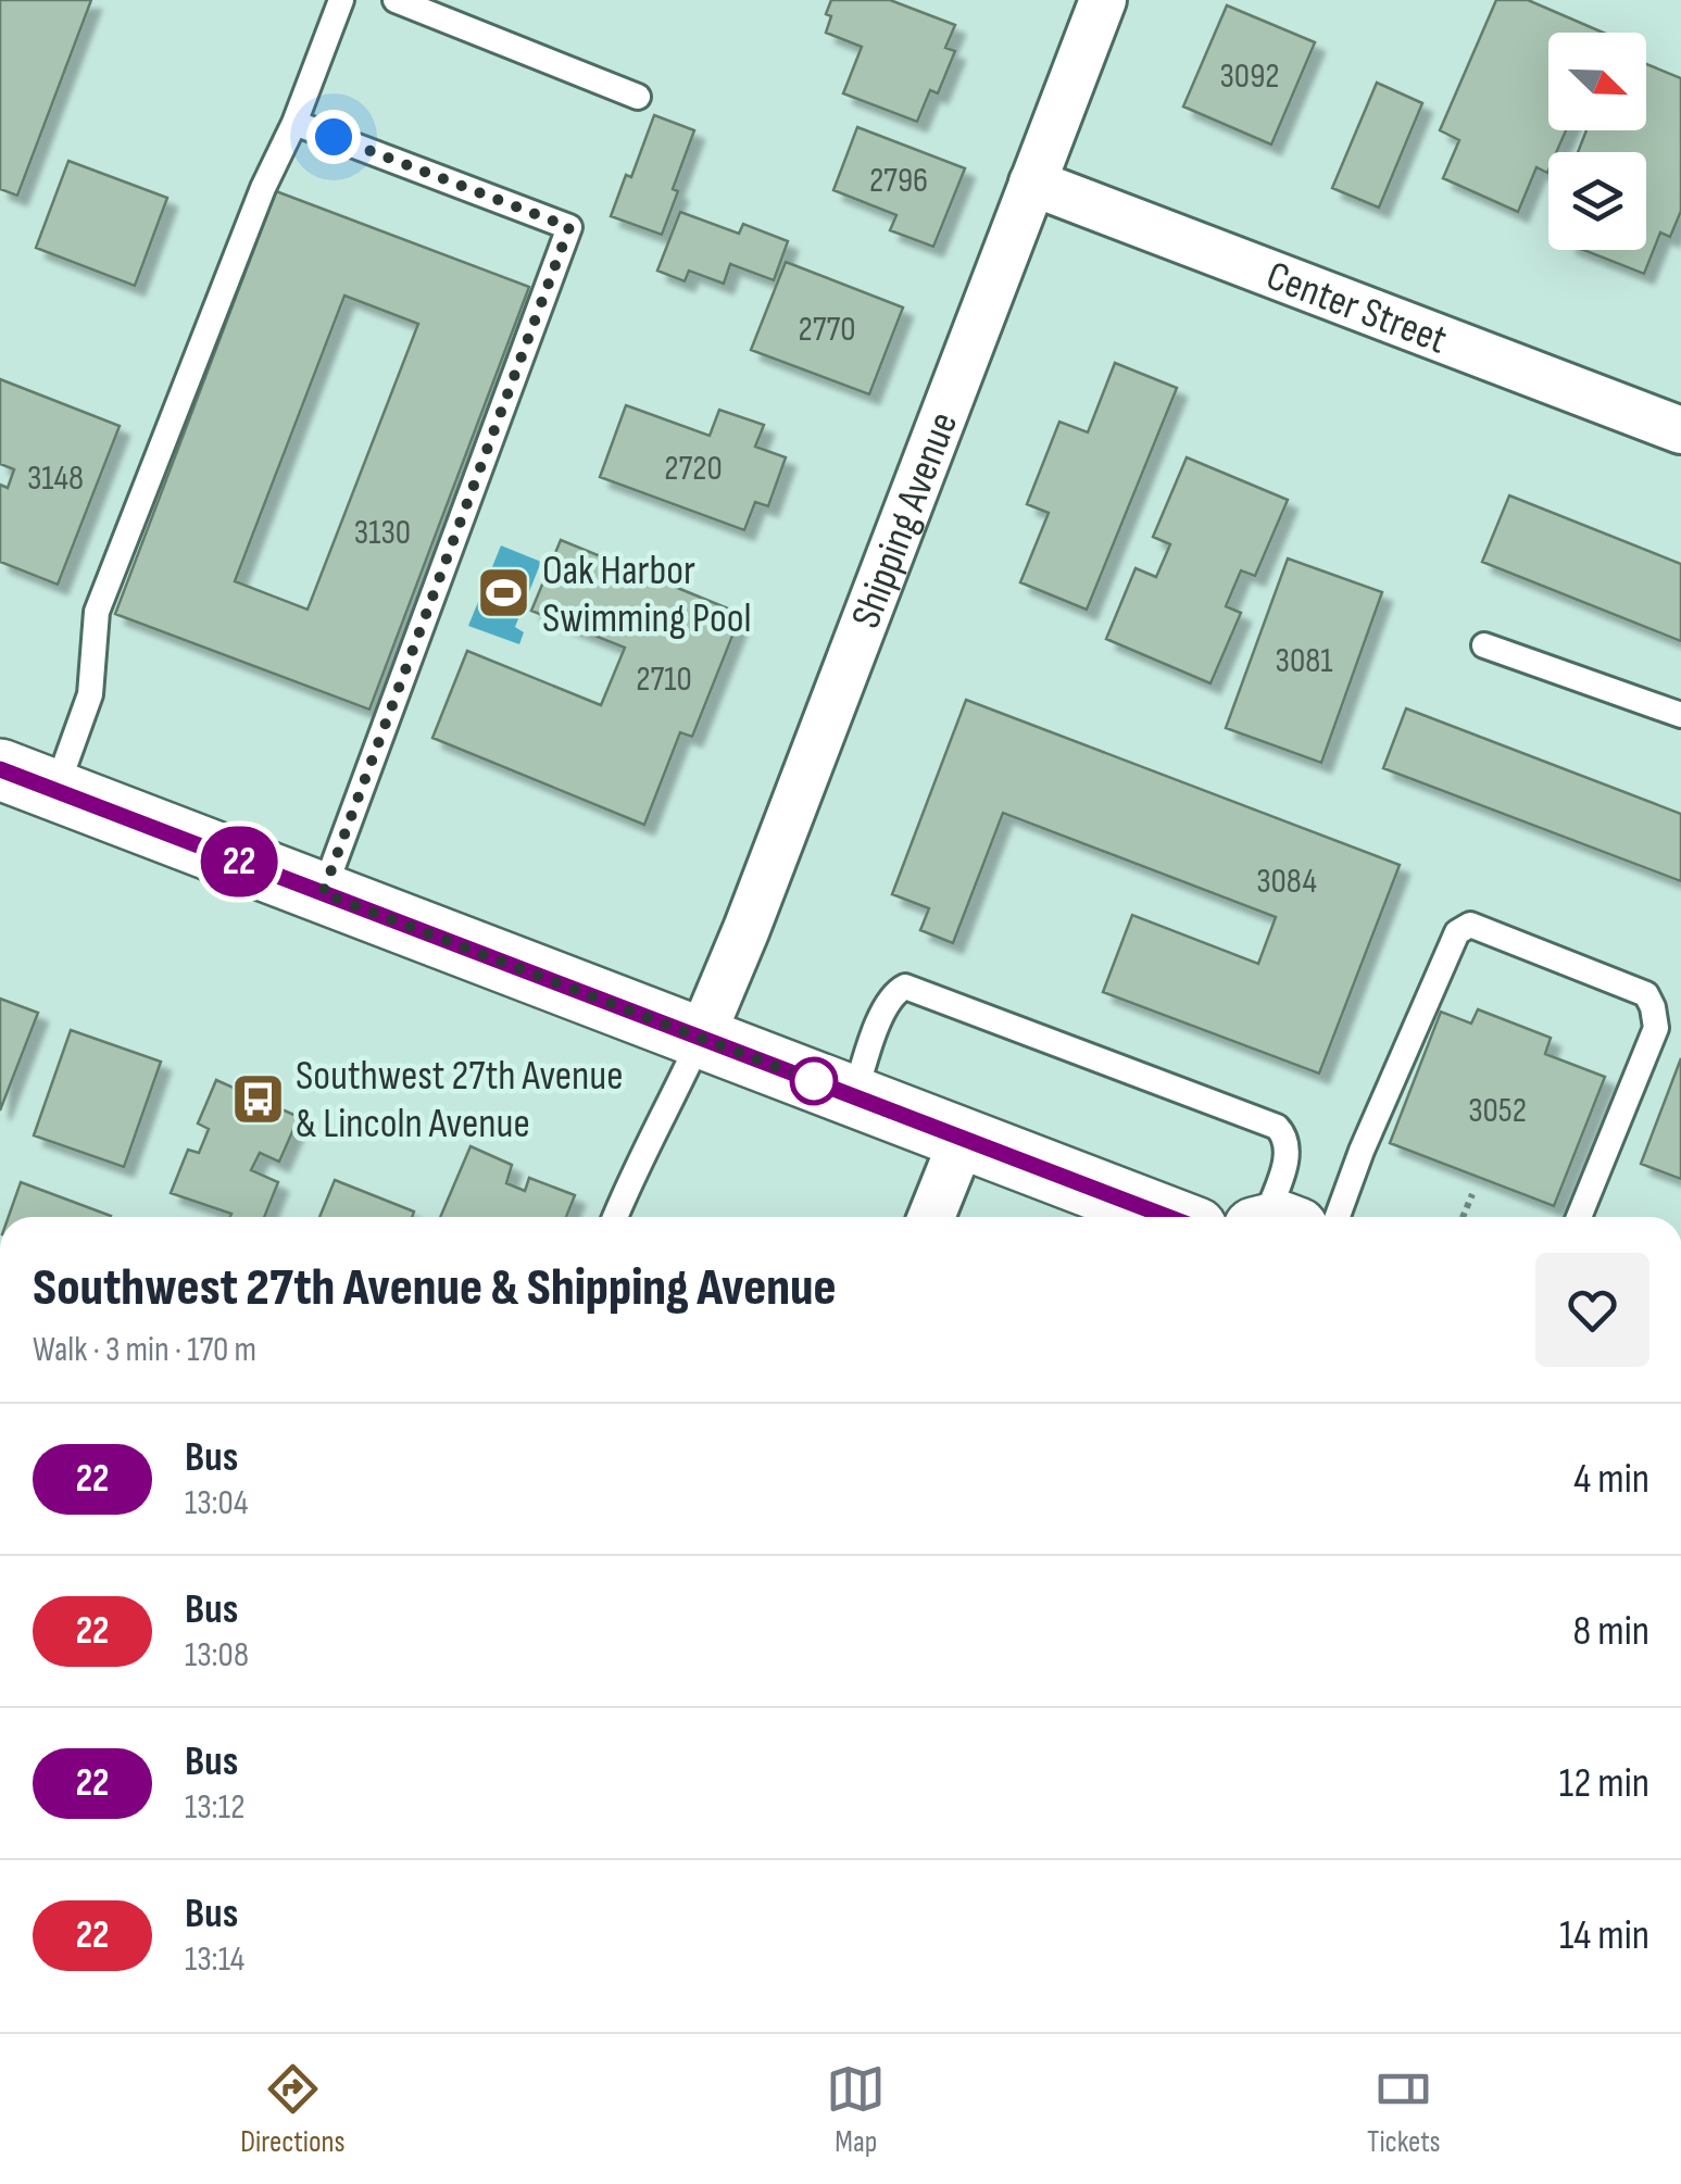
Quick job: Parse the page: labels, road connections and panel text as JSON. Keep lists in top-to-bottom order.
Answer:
{
  "streets": {
    "street": ["Center Street", "Shipping Avenue"]
  },
  "crossings": [
    ["Center Street", "Shipping Avenue"]
  ],
  "places": {
    "sports": ["Oak Harbor Swimming Pool"],
    "bus stop": ["Southwest 27th Avenue & Lincoln Avenue"]
  },
  "lines": ["bus line 22"],
  "house_numbers": [
    "3092",
    "2796",
    "2770",
    "2720",
    "3148",
    "3130",
    "3081",
    "2710",
    "3084",
    "3052"
  ],
  "north": "bottom right",
  "page": {
    "on_map": "22",
    "heading": ["Southwest 27th Avenue & Shipping Avenue", "Walk · 3 min · 170 m"],
    "list": [
      {
        "mark": "22",
        "name": "Bus",
        "note": "13:04",
        "value": "4 min"
      },
      {
        "mark": "22",
        "name": "Bus",
        "note": "13:08",
        "value": "8 min"
      },
      {
        "mark": "22",
        "name": "Bus",
        "note": "13:12",
        "value": "12 min"
      },
      {
        "mark": "22",
        "name": "Bus",
        "note": "13:14",
        "value": "14 min"
      }
    ],
    "tabs": ["Directions", "Map", "Tickets"]
  }
}
